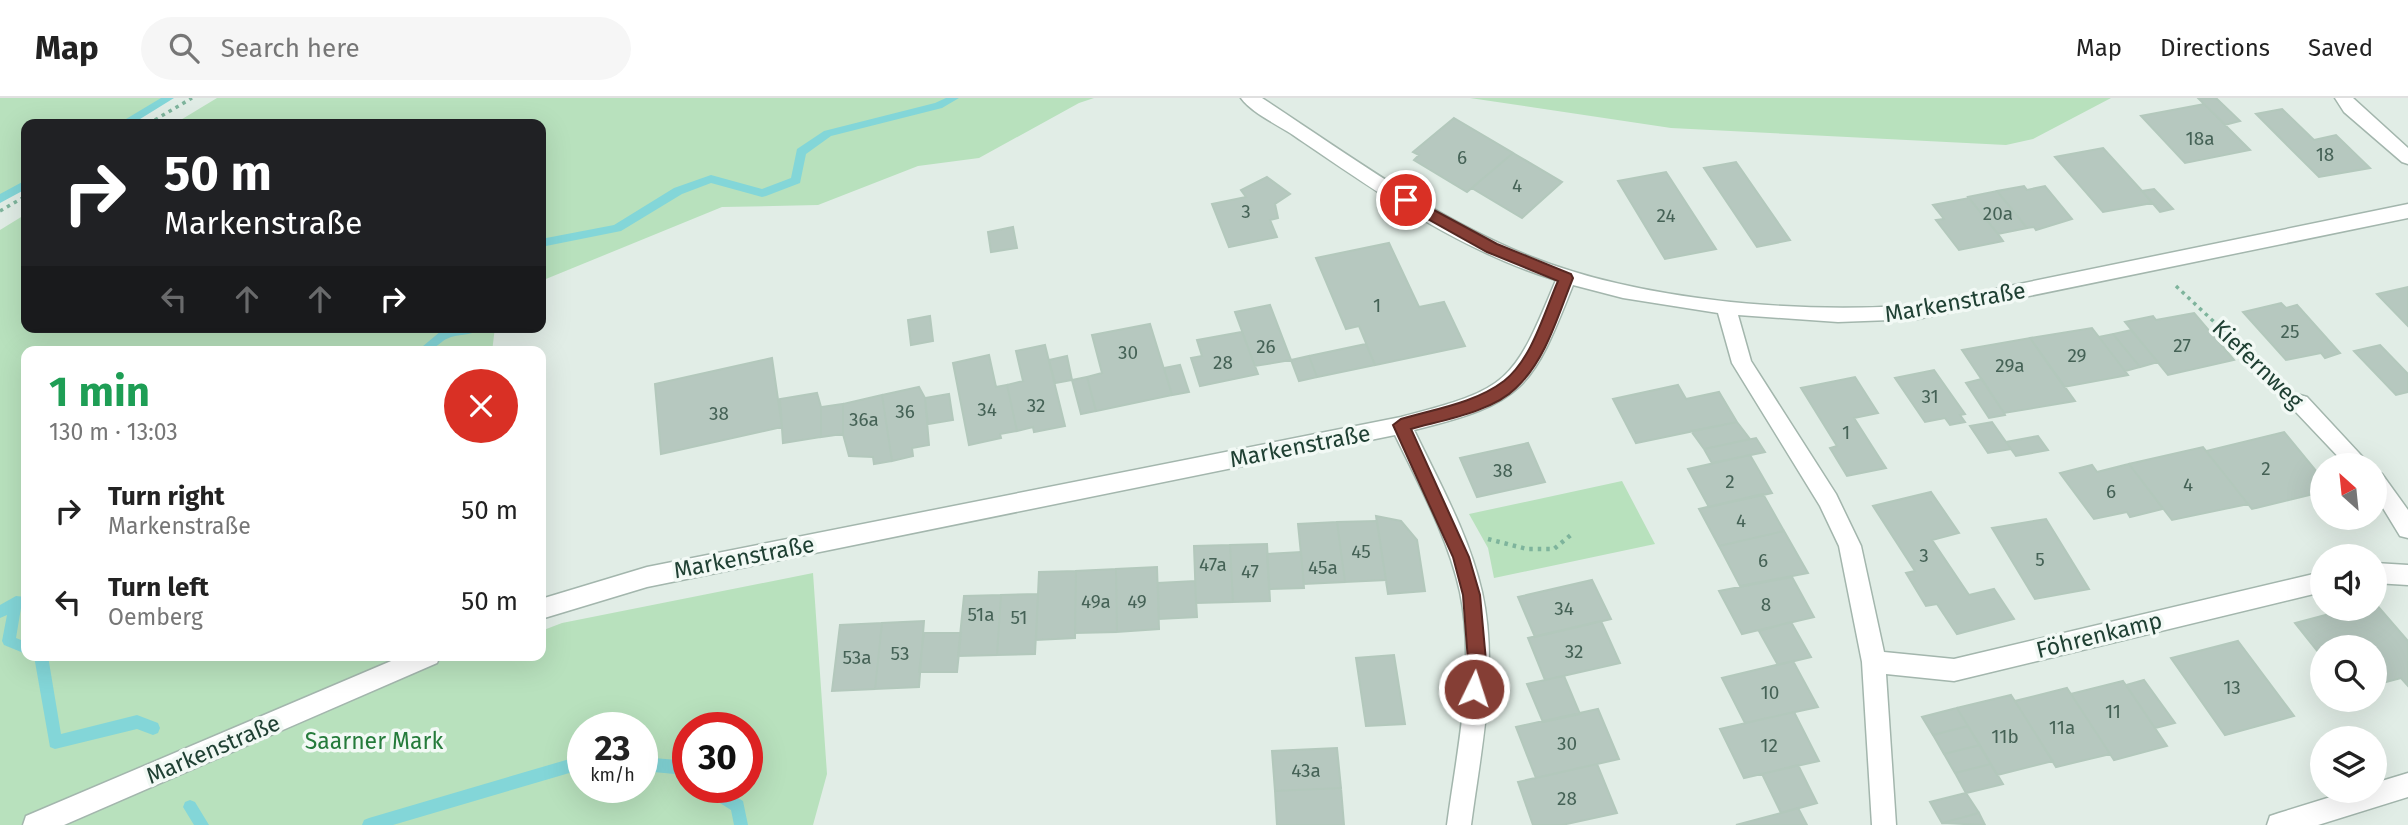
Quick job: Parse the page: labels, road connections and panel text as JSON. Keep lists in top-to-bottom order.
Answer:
{
  "streets": {
    "street": ["Markenstraße", "Kiefernweg", "Föhrenkamp"]
  },
  "crossings": [
    ["Markenstraße", "Kiefernweg"]
  ],
  "parks": ["Saarner Mark"],
  "house_numbers": [
    "18a",
    "18",
    "6",
    "4",
    "3",
    "20a",
    "24",
    "1",
    "25",
    "27",
    "26",
    "30",
    "29",
    "28",
    "29a",
    "31",
    "32",
    "34",
    "36",
    "38",
    "36a",
    "1",
    "2",
    "38",
    "2",
    "4",
    "6",
    "4",
    "45",
    "3",
    "5",
    "6",
    "47a",
    "45a",
    "47",
    "49a",
    "49",
    "8",
    "34",
    "51a",
    "51",
    "32",
    "53",
    "53a",
    "13",
    "10",
    "11",
    "11a",
    "11b",
    "30",
    "12",
    "43a",
    "28"
  ],
  "north": "top left",
  "page": {
    "header": "Map",
    "search": "Search here",
    "nav": ["Map", "Directions", "Saved"],
    "turn": ["50 m", "Markenstraße"],
    "heading": ["1 min", "130 m · 13:03"],
    "list": [
      {
        "name": "Turn right",
        "note": "Markenstraße",
        "value": "50 m"
      },
      {
        "name": "Turn left",
        "note": "Oemberg",
        "value": "50 m"
      }
    ],
    "speed": "23 km/h",
    "limit": "30"
  }
}
